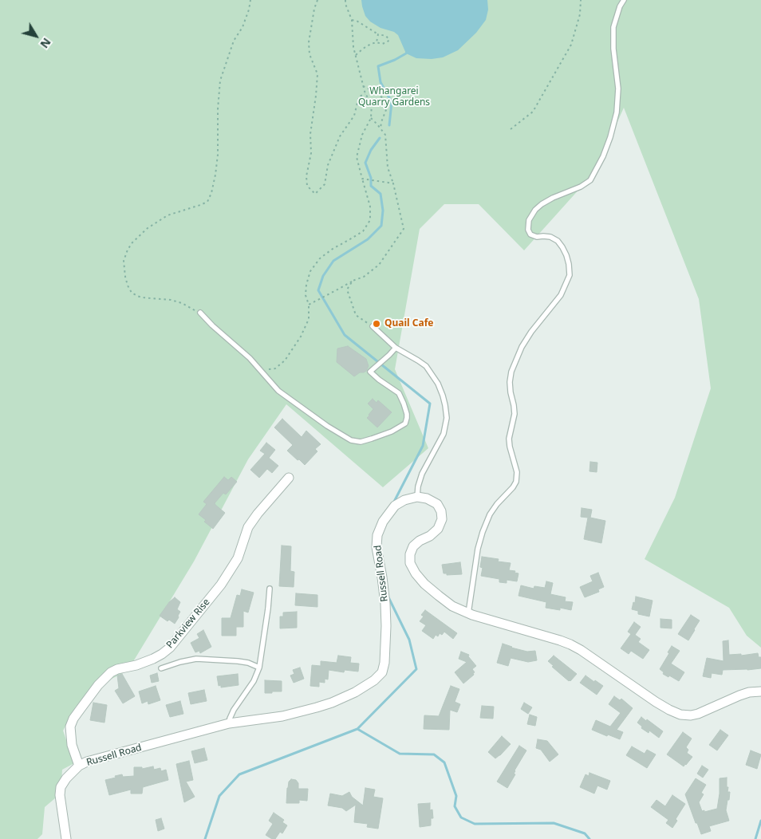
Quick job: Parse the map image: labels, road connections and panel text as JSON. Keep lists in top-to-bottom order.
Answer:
{
  "streets": {
    "street": ["Russell Road", "Parkview Rise"]
  },
  "crossings": [
    ["Russell Road", "Parkview Rise"]
  ],
  "parks": ["Whangarei Quarry Gardens"],
  "places": ["Quail Cafe"],
  "north": "bottom right"
}
